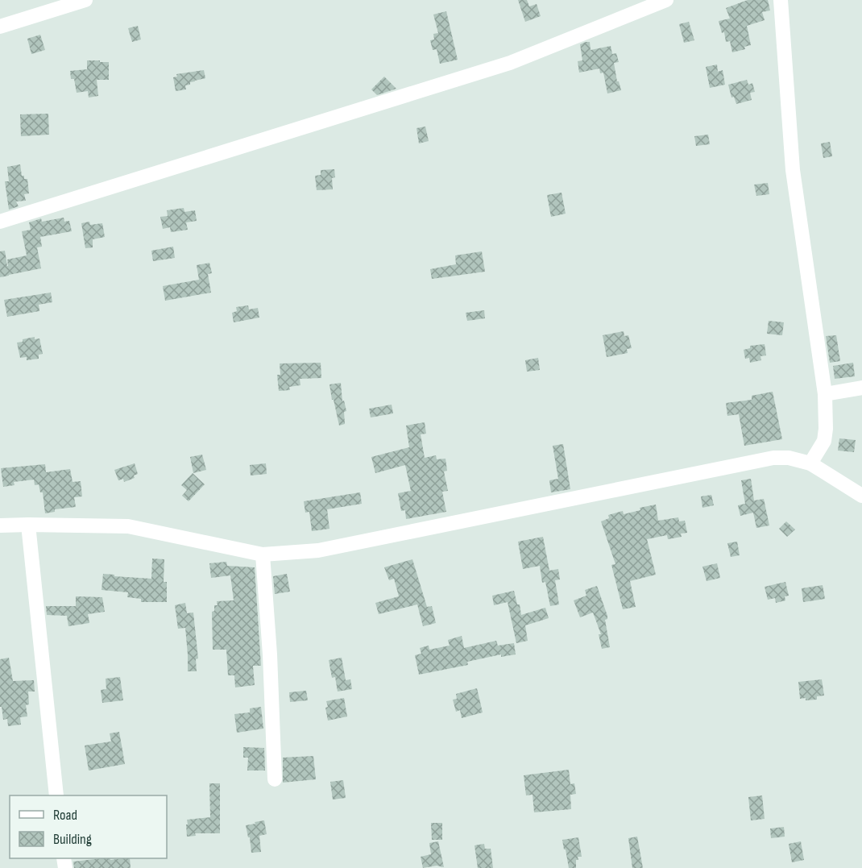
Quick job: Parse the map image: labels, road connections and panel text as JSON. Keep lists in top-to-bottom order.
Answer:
{
  "legend": ["Road", "Building"]
}
